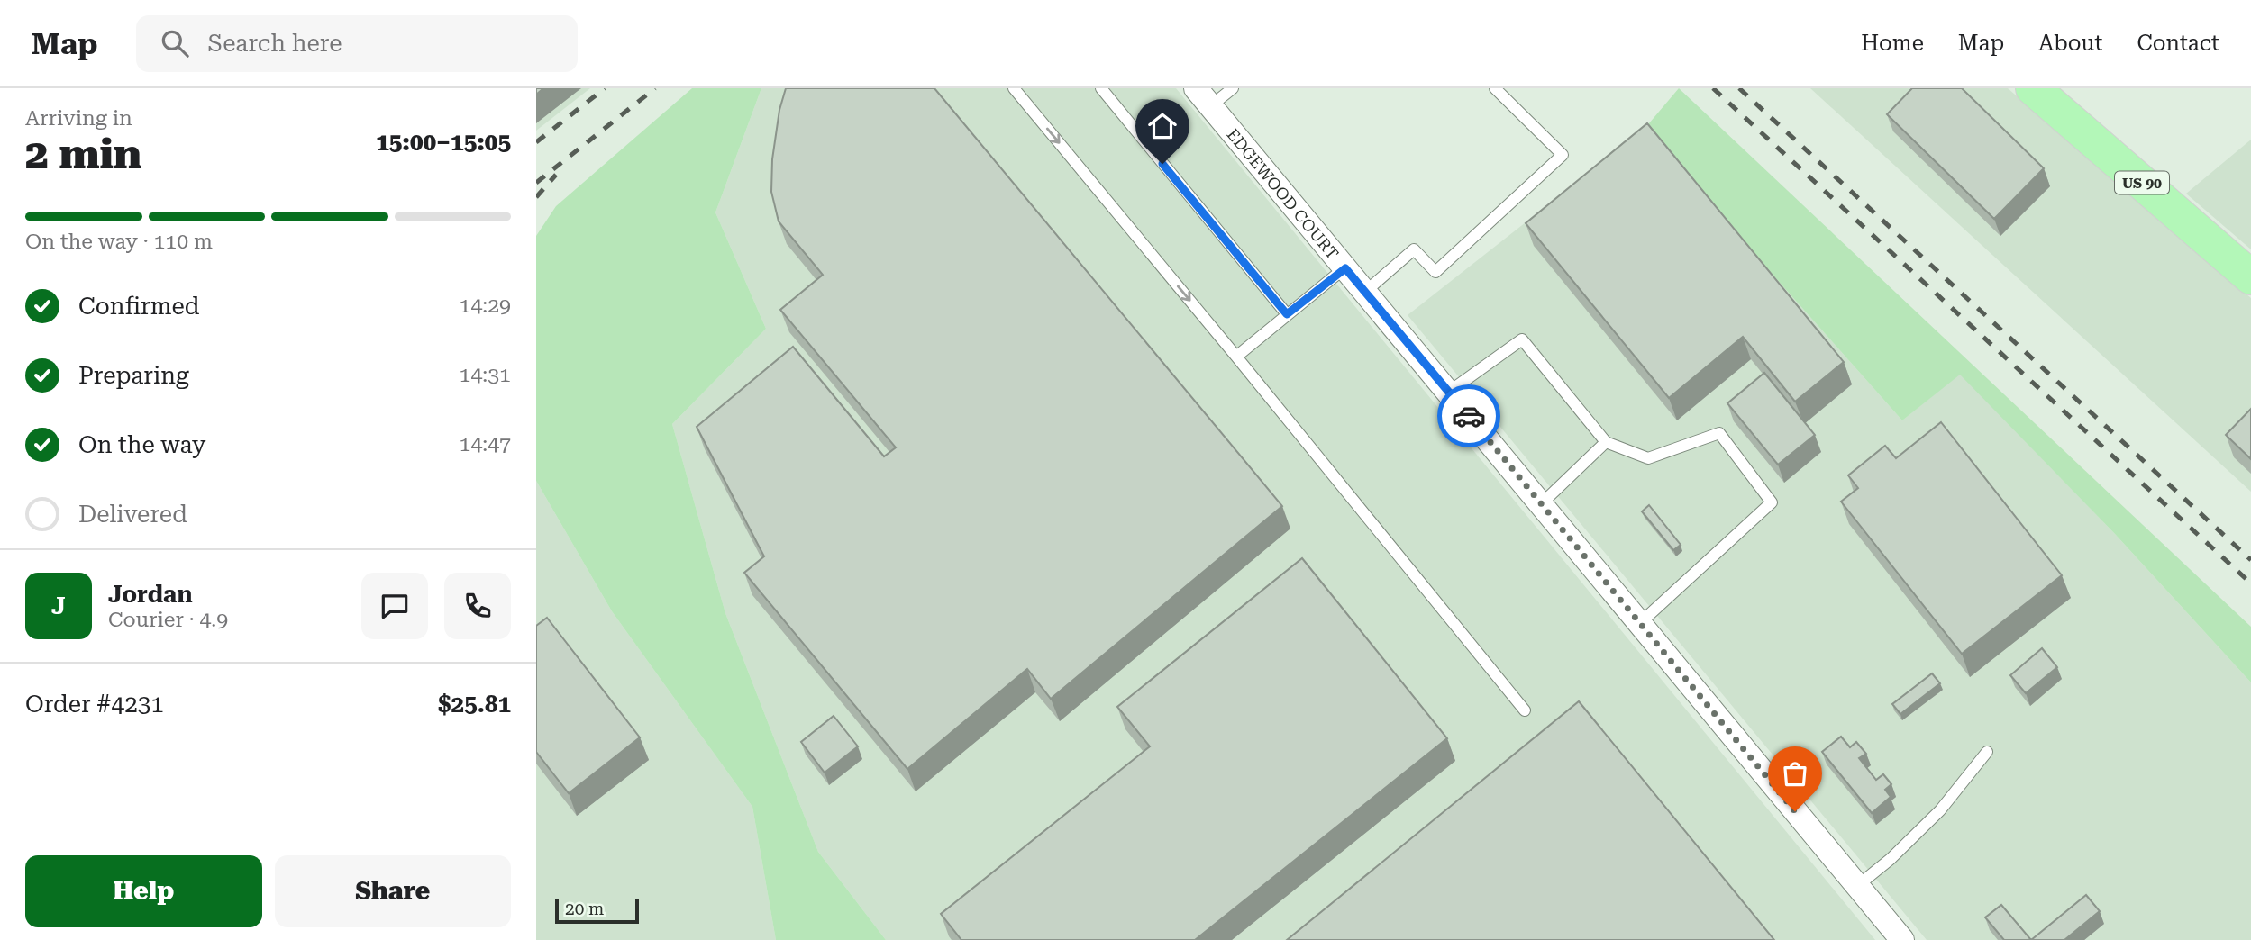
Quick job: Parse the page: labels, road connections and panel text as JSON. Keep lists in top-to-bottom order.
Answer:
{
  "streets": {
    "main road": ["US 90"],
    "street": ["EDGEWOOD COURT"]
  },
  "scale_bar": "20 m",
  "page": {
    "header": "Map",
    "search": "Search here",
    "nav": [
      "Home",
      "Map",
      "About",
      "Contact"
    ],
    "heading": ["2 min", "Arriving in", "15:00–15:05"],
    "panel": [
      "Jordan",
      "Courier · 4.9",
      "Order #4231",
      "$25.81"
    ],
    "bar": "On the way · 110 m",
    "list": [
      ["Confirmed", "14:29"],
      ["Preparing", "14:31"],
      ["On the way", "14:47"],
      "Delivered"
    ],
    "round": "J",
    "buttons": ["Help", "Share"],
    "scale": "20 m"
  }
}
